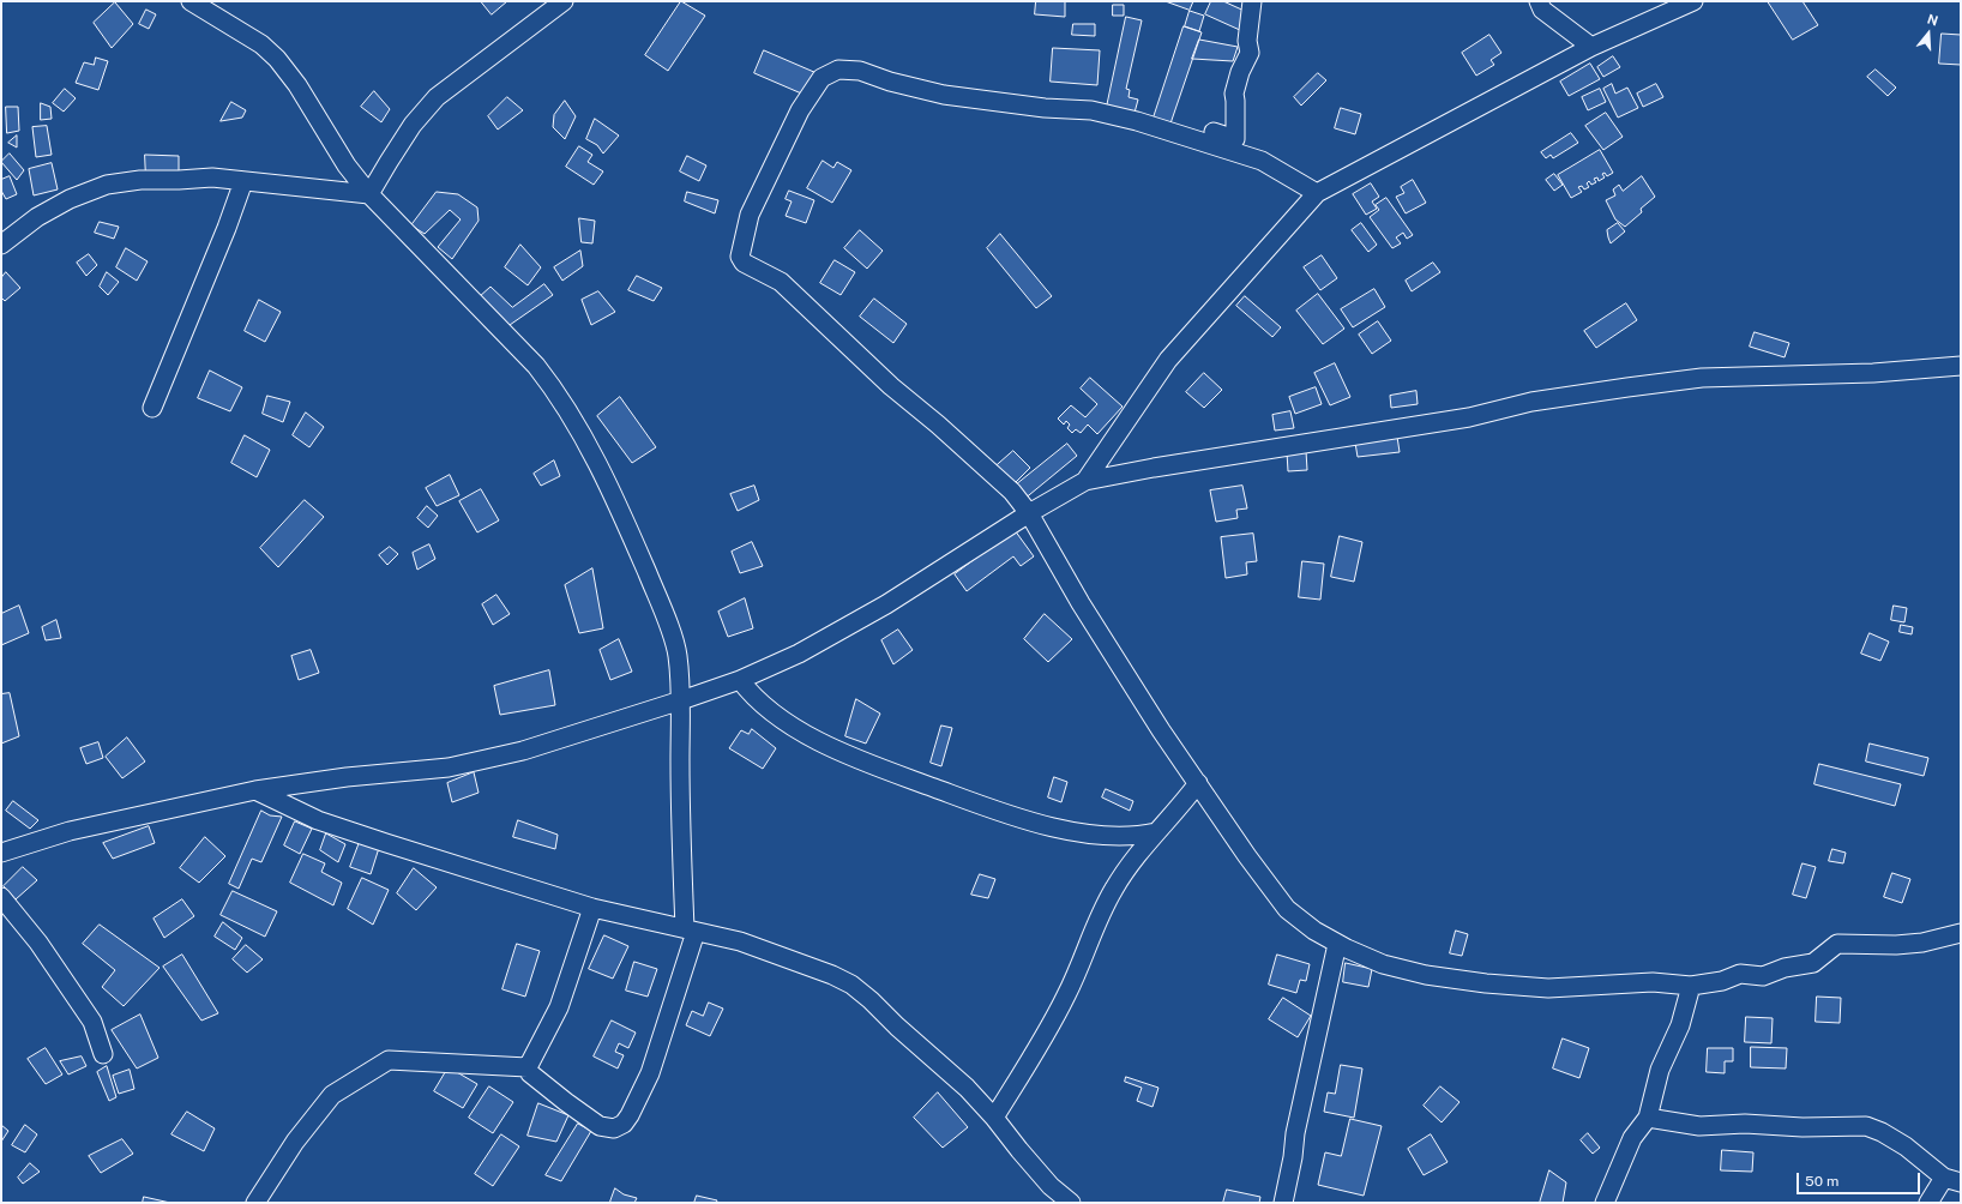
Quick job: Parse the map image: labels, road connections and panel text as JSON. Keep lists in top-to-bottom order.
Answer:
{
  "scale_bar": "50 m",
  "north": "top"
}
